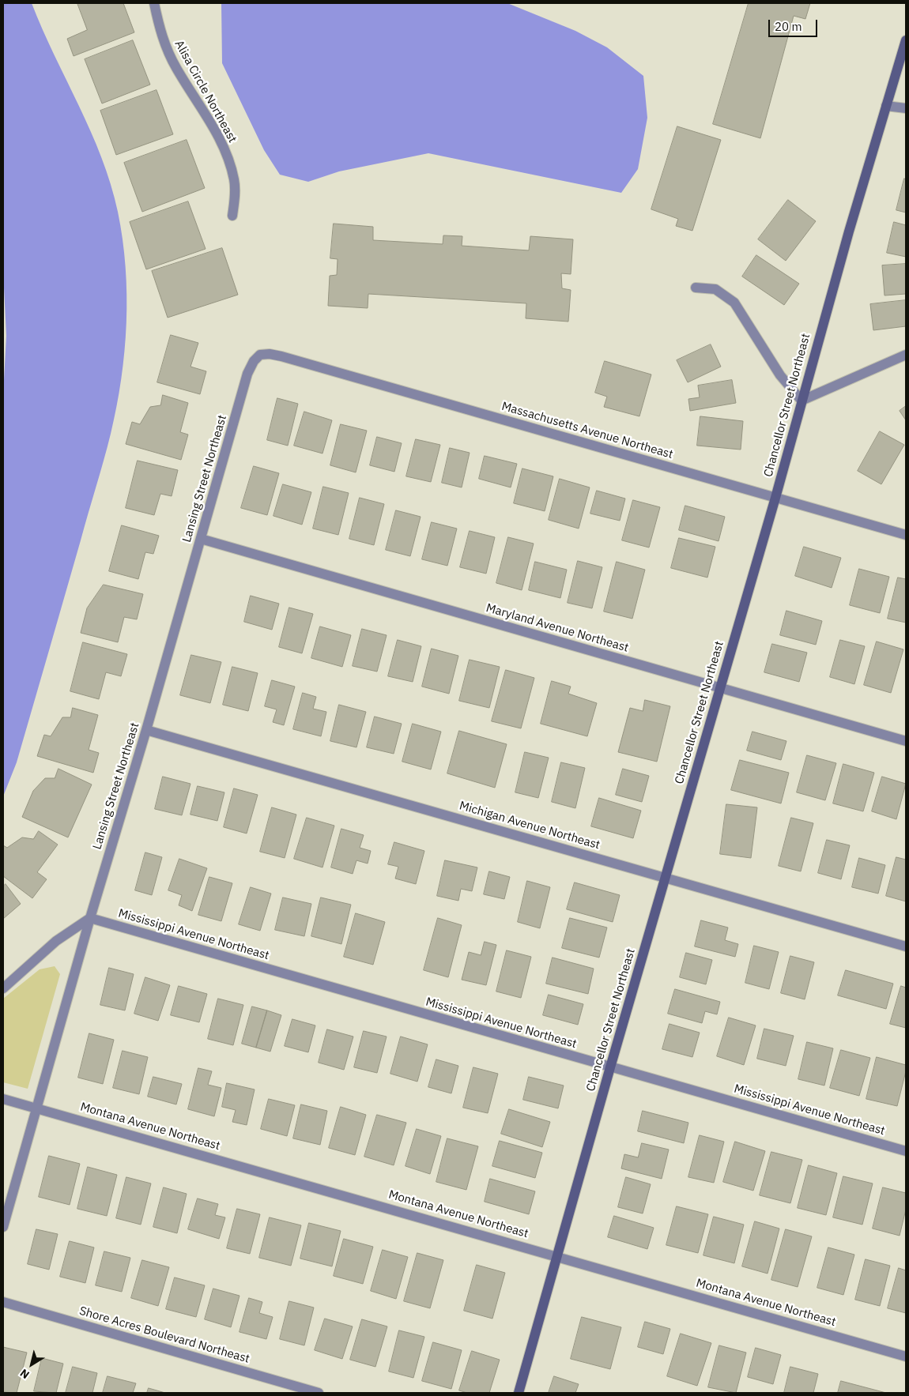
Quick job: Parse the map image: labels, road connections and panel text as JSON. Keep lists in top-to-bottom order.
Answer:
{
  "streets": {
    "street": [
      "Alisa Circle Northeast",
      "Chancellor Street Northeast",
      "Massachusetts Avenue Northeast",
      "Lansing Street Northeast",
      "Maryland Avenue Northeast",
      "Michigan Avenue Northeast",
      "Mississippi Avenue Northeast",
      "Montana Avenue Northeast",
      "Shore Acres Boulevard Northeast"
    ]
  },
  "crossings": [
    ["Chancellor Street Northeast", "Massachusetts Avenue Northeast"],
    ["Chancellor Street Northeast", "Maryland Avenue Northeast"],
    ["Chancellor Street Northeast", "Michigan Avenue Northeast"],
    ["Chancellor Street Northeast", "Mississippi Avenue Northeast"],
    ["Chancellor Street Northeast", "Montana Avenue Northeast"],
    ["Massachusetts Avenue Northeast", "Lansing Street Northeast"],
    ["Lansing Street Northeast", "Maryland Avenue Northeast"],
    ["Lansing Street Northeast", "Michigan Avenue Northeast"],
    ["Lansing Street Northeast", "Mississippi Avenue Northeast"],
    ["Lansing Street Northeast", "Montana Avenue Northeast"]
  ],
  "scale_bar": "20 m",
  "north": "bottom left"
}
